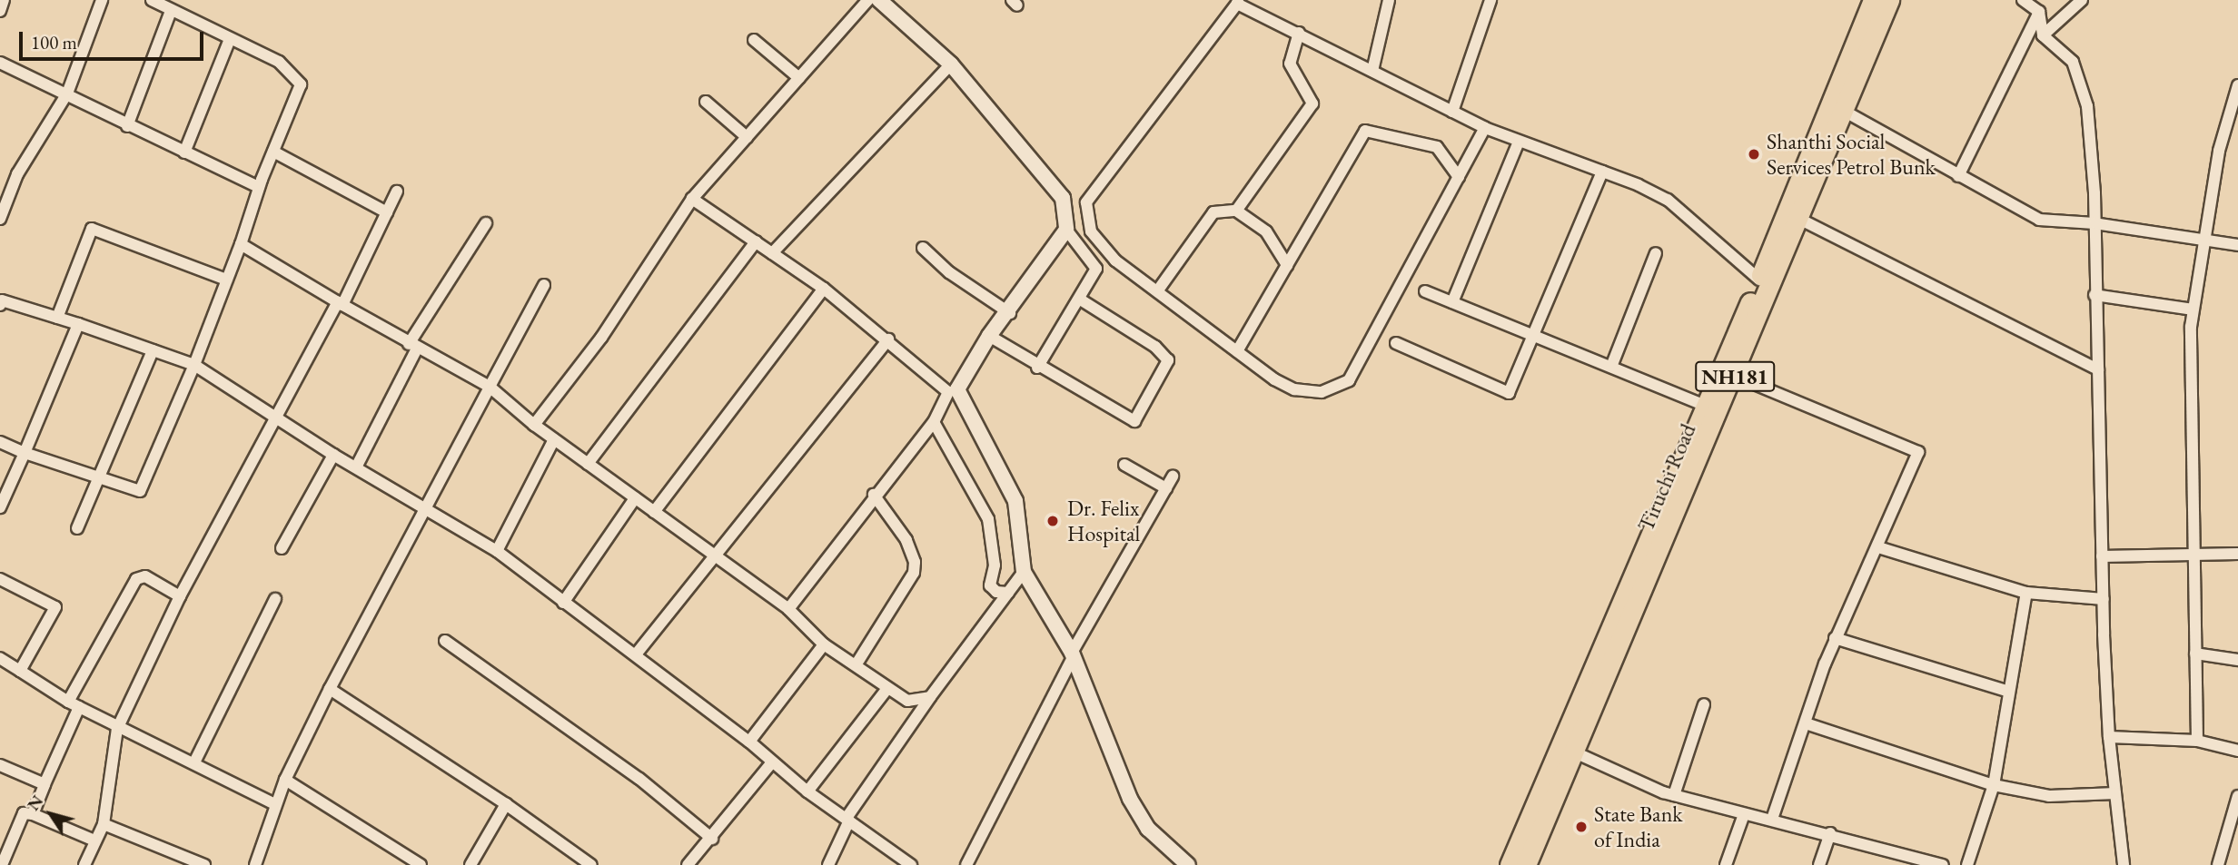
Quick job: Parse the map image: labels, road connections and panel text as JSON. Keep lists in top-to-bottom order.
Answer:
{
  "streets": {
    "highway": ["NH181", "Tiruchi Road"]
  },
  "places": ["Shanthi Social Services Petrol Bunk", "Dr. Felix Hospital", "State Bank of India"],
  "scale_bar": "100 m",
  "north": "top left"
}
